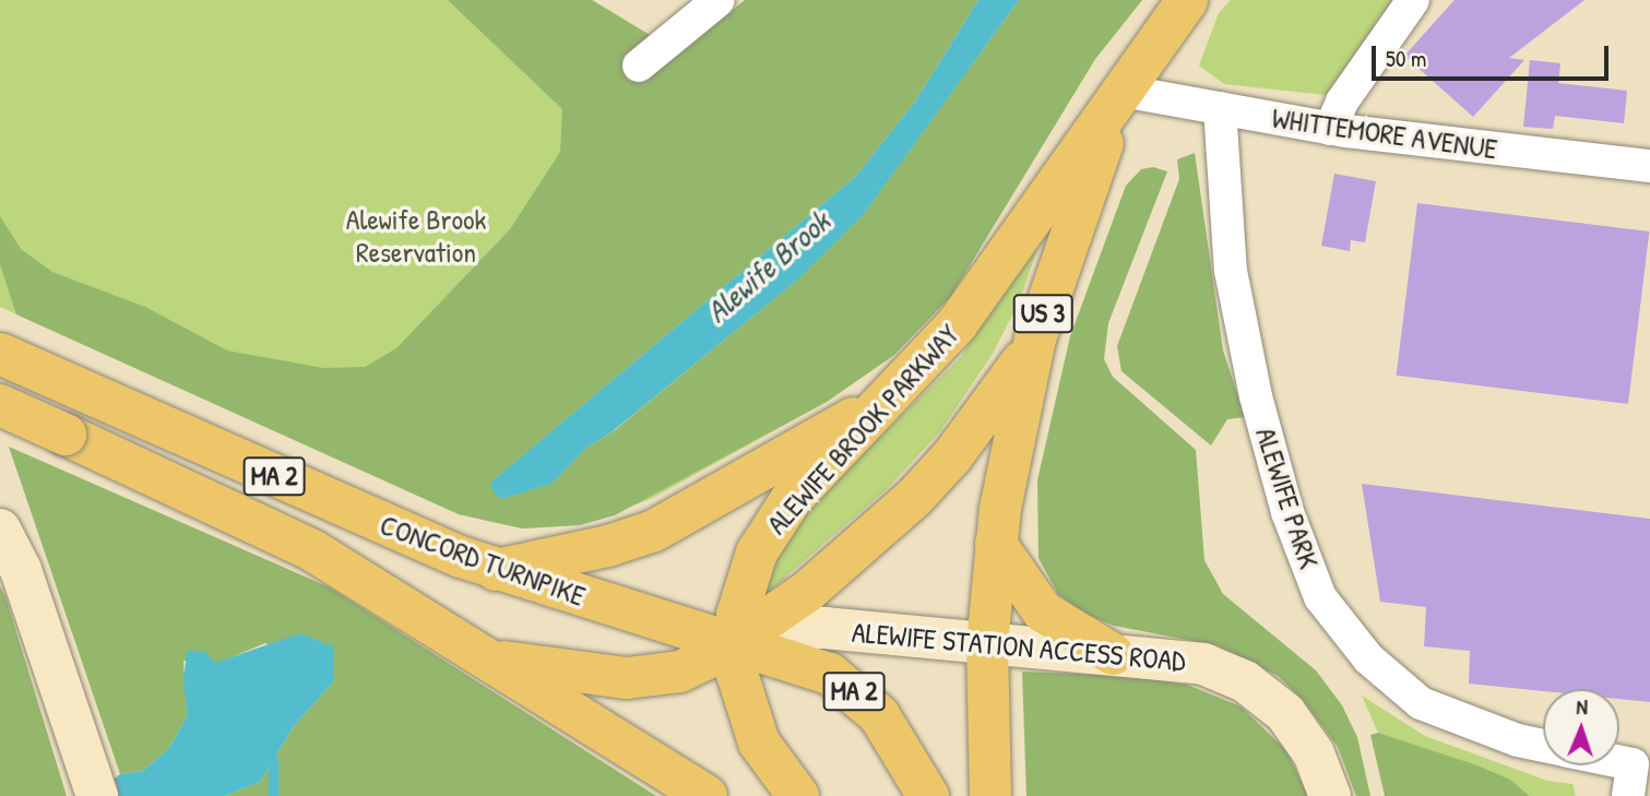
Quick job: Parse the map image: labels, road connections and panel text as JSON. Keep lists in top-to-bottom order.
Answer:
{
  "streets": {
    "highway": [
      "US 3",
      "ALEWIFE BROOK PARKWAY",
      "MA 2",
      "CONCORD TURNPIKE"
    ],
    "main road": ["ALEWIFE STATION ACCESS ROAD"],
    "street": ["WHITTEMORE AVENUE", "ALEWIFE PARK"]
  },
  "crossings": [
    ["WHITTEMORE AVENUE", "ALEWIFE BROOK PARKWAY"],
    ["WHITTEMORE AVENUE", "ALEWIFE PARK"],
    ["ALEWIFE BROOK PARKWAY", "CONCORD TURNPIKE"],
    ["ALEWIFE BROOK PARKWAY", "ALEWIFE STATION ACCESS ROAD"],
    ["CONCORD TURNPIKE", "ALEWIFE STATION ACCESS ROAD"]
  ],
  "water": ["Alewife Brook"],
  "parks": ["Alewife Brook Reservation"],
  "scale_bar": "50 m",
  "north": "top"
}
